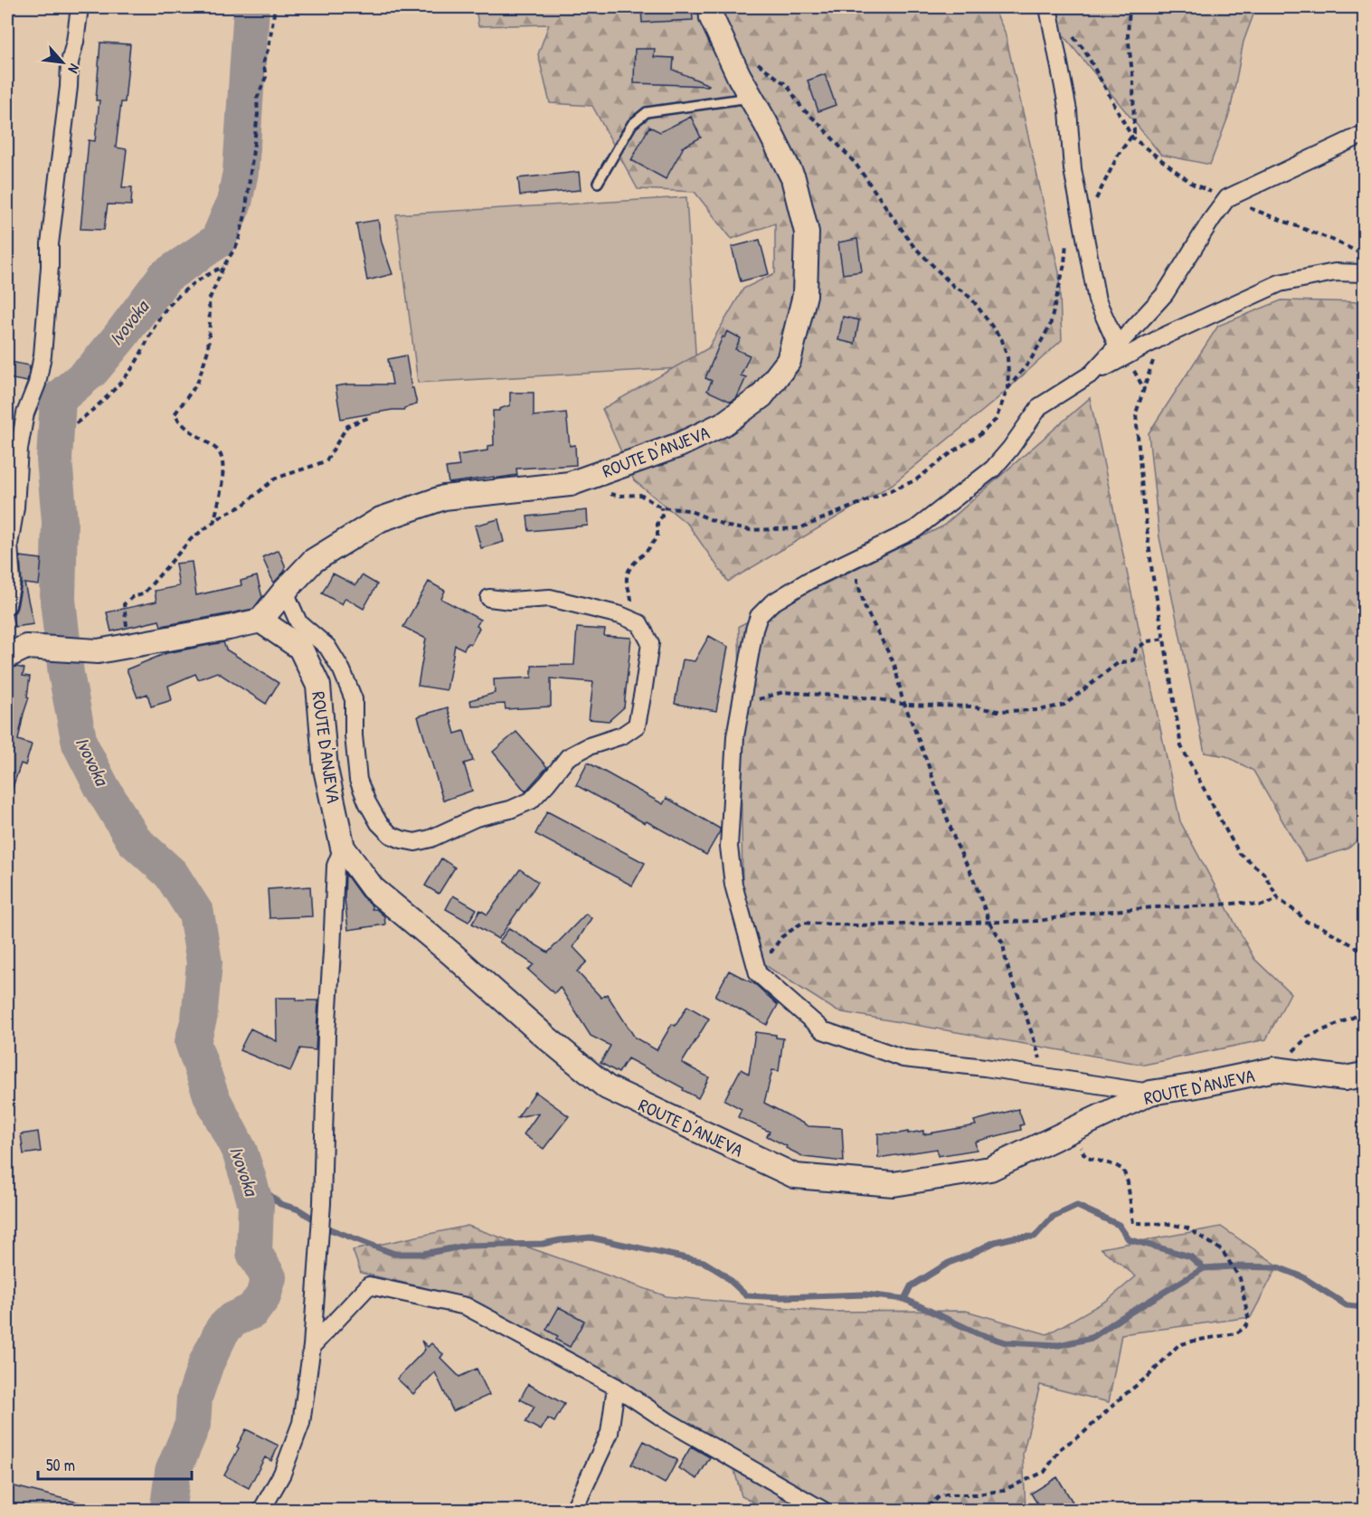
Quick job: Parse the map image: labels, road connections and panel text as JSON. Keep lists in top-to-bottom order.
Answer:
{
  "streets": {
    "street": ["ROUTE D'ANJEVA"]
  },
  "water": ["Ivovoka"],
  "scale_bar": "50 m",
  "north": "bottom right"
}
